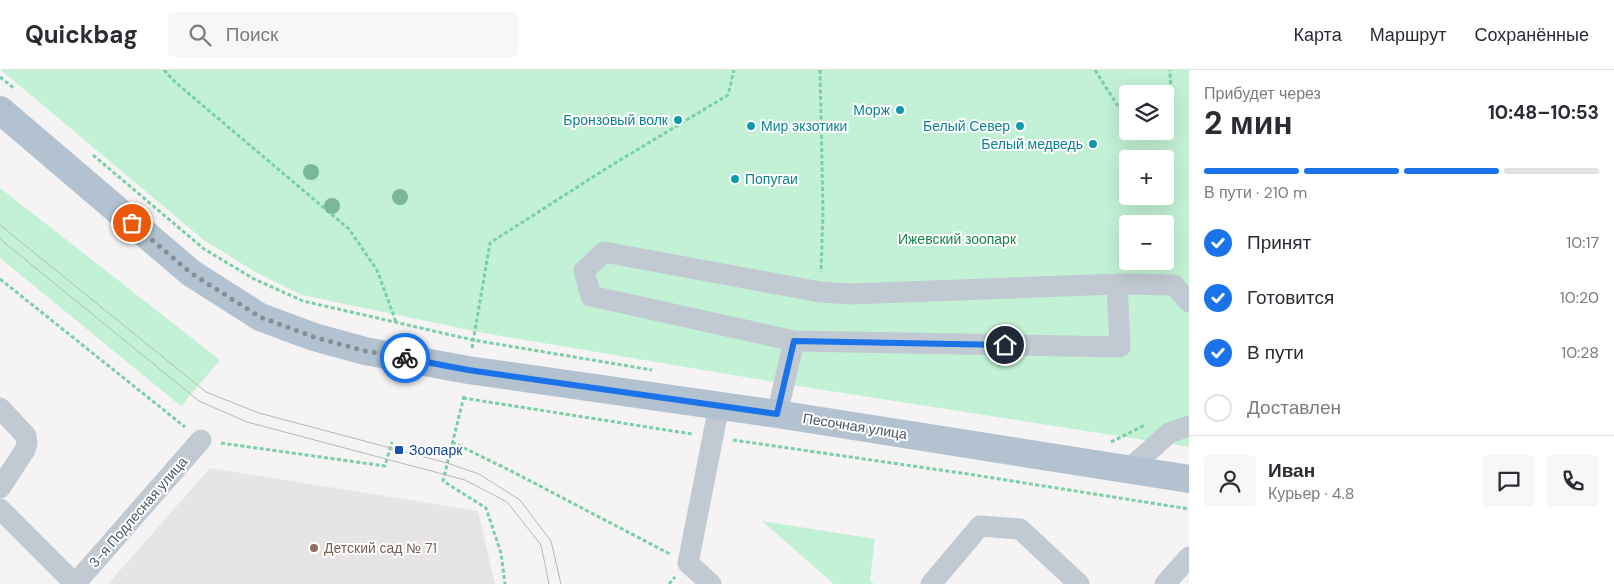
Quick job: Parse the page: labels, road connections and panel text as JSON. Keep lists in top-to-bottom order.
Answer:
{
  "streets": {
    "main road": ["Песочная улица"],
    "street": ["3-я Подлесная улица"]
  },
  "parks": ["Ижевский зоопарк"],
  "places": {
    "other": [
      "Морж",
      "Бронзовый волк",
      "Мир экзотики",
      "Белый Север",
      "Белый медведь",
      "Попугаи",
      "Детский сад № 71"
    ],
    "transit": ["Зоопарк"]
  },
  "page": {
    "header": "Quickbag",
    "search": "Поиск",
    "nav": ["Карта", "Маршрут", "Сохранённые"],
    "heading": ["2 мин", "Прибудет через", "10:48–10:53"],
    "panel": ["Иван", "Курьер · 4.8"],
    "map_buttons": ["+", "−"],
    "bar": "В пути · 210 m",
    "list": [
      ["Принят", "10:17"],
      ["Готовится", "10:20"],
      ["В пути", "10:28"],
      "Доставлен"
    ]
  }
}
